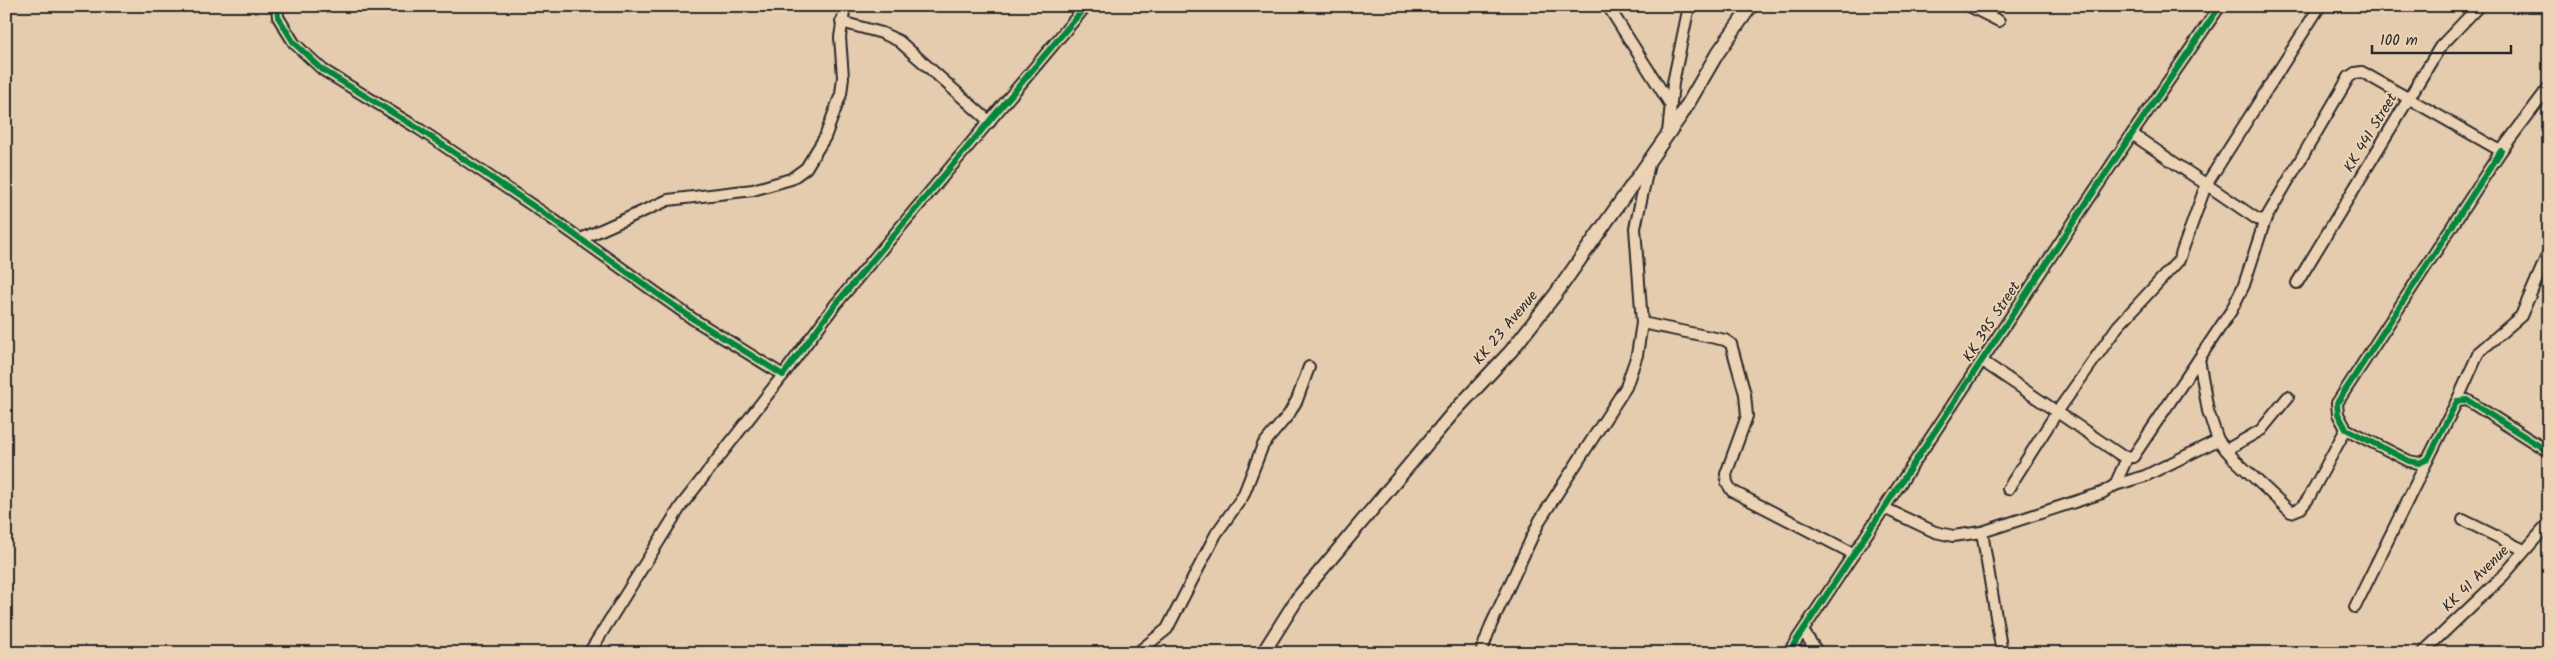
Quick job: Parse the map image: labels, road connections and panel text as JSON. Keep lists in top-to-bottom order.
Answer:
{
  "streets": {
    "main road": ["KK 23 Avenue"],
    "street": ["KK 441 Street", "KK 395 Street", "KK 41 Avenue"]
  },
  "scale_bar": "100 m"
}
